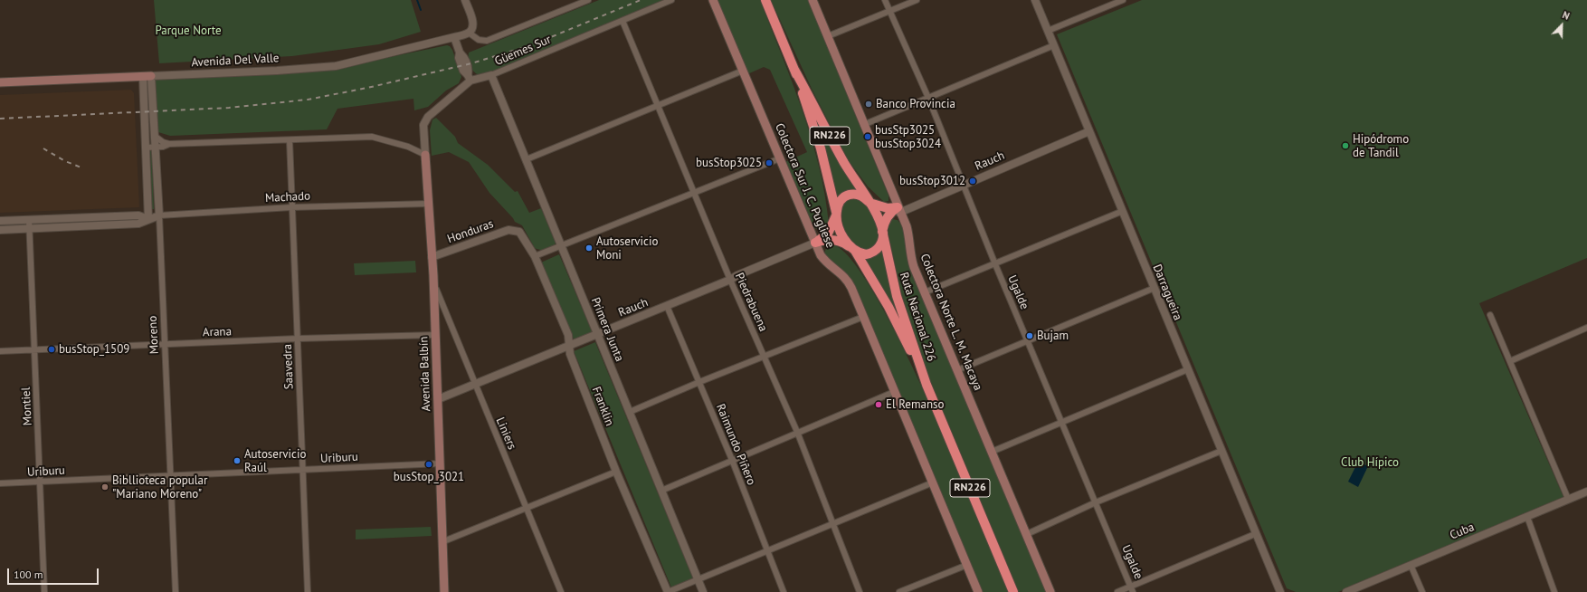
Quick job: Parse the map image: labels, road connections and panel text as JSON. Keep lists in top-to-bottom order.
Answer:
{
  "streets": {
    "highway": ["RN226", "Ruta Nacional 226"],
    "main road": [
      "Avenida Del Valle",
      "Colectora Sur J. C. Pugliese",
      "Colectora Norte L. M. Macaya",
      "Avenida Balbín"
    ],
    "street": [
      "Güemes Sur",
      "Rauch",
      "Machado",
      "Honduras",
      "Ugalde",
      "Darragueira",
      "Piedrabuena",
      "Primera Junta",
      "Arana",
      "Moreno",
      "Saavedra",
      "Montiel",
      "Franklin",
      "Liniers",
      "Raimundo Piñero",
      "Uriburu",
      "Cuba"
    ]
  },
  "crossings": [
    ["Güemes Sur", "Piedrabuena"],
    ["Güemes Sur", "Primera Junta"],
    ["Güemes Sur", "Avenida Balbín"],
    ["Avenida Del Valle", "Moreno"],
    ["Rauch", "Colectora Sur J. C. Pugliese"],
    ["Rauch", "Ugalde"],
    ["Rauch", "Darragueira"],
    ["Rauch", "Piedrabuena"],
    ["Rauch", "Colectora Norte L. M. Macaya"],
    ["Rauch", "Primera Junta"],
    ["Rauch", "Avenida Balbín"],
    ["Rauch", "Franklin"],
    ["Rauch", "Liniers"],
    ["Rauch", "Raimundo Piñero"],
    ["Machado", "Moreno"],
    ["Machado", "Saavedra"],
    ["Machado", "Avenida Balbín"],
    ["Machado", "Montiel"],
    ["Honduras", "Avenida Balbín"],
    ["Honduras", "Franklin"],
    ["Arana", "Moreno"],
    ["Arana", "Saavedra"],
    ["Arana", "Avenida Balbín"],
    ["Arana", "Montiel"],
    ["Moreno", "Uriburu"],
    ["Saavedra", "Uriburu"],
    ["Avenida Balbín", "Liniers"],
    ["Avenida Balbín", "Uriburu"],
    ["Montiel", "Uriburu"]
  ],
  "parks": ["Parque Norte", "Club Hípico"],
  "places": [
    "Banco Provincia",
    "busStp3025 busStop3024",
    "Hipódromo de Tandil",
    "busStop3025",
    "busStop3012",
    "Autoservicio Moni",
    "Bujam",
    "busStop_1509",
    "El Remanso",
    "Autoservicio Raúl",
    "busStop_3021",
    "Bibllioteca popular \"Mariano Moreno\""
  ],
  "scale_bar": "100 m",
  "north": "top right"
}
